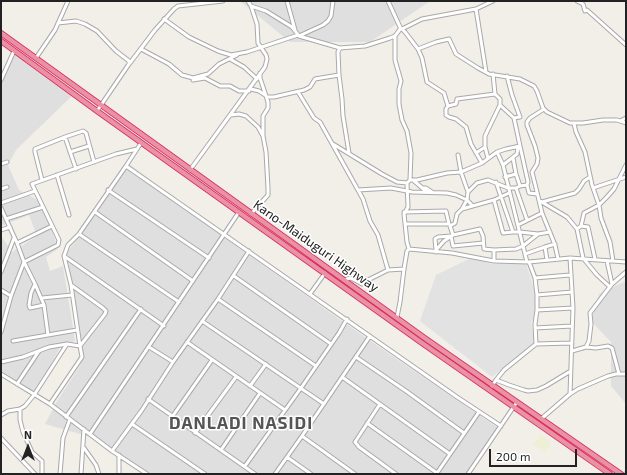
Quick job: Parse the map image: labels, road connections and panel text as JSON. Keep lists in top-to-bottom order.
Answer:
{
  "streets": {
    "highway": ["Kano-Maiduguri Highway"]
  },
  "districts": ["DANLADI NASIDI"],
  "scale_bar": "200 m",
  "north": "top"
}
